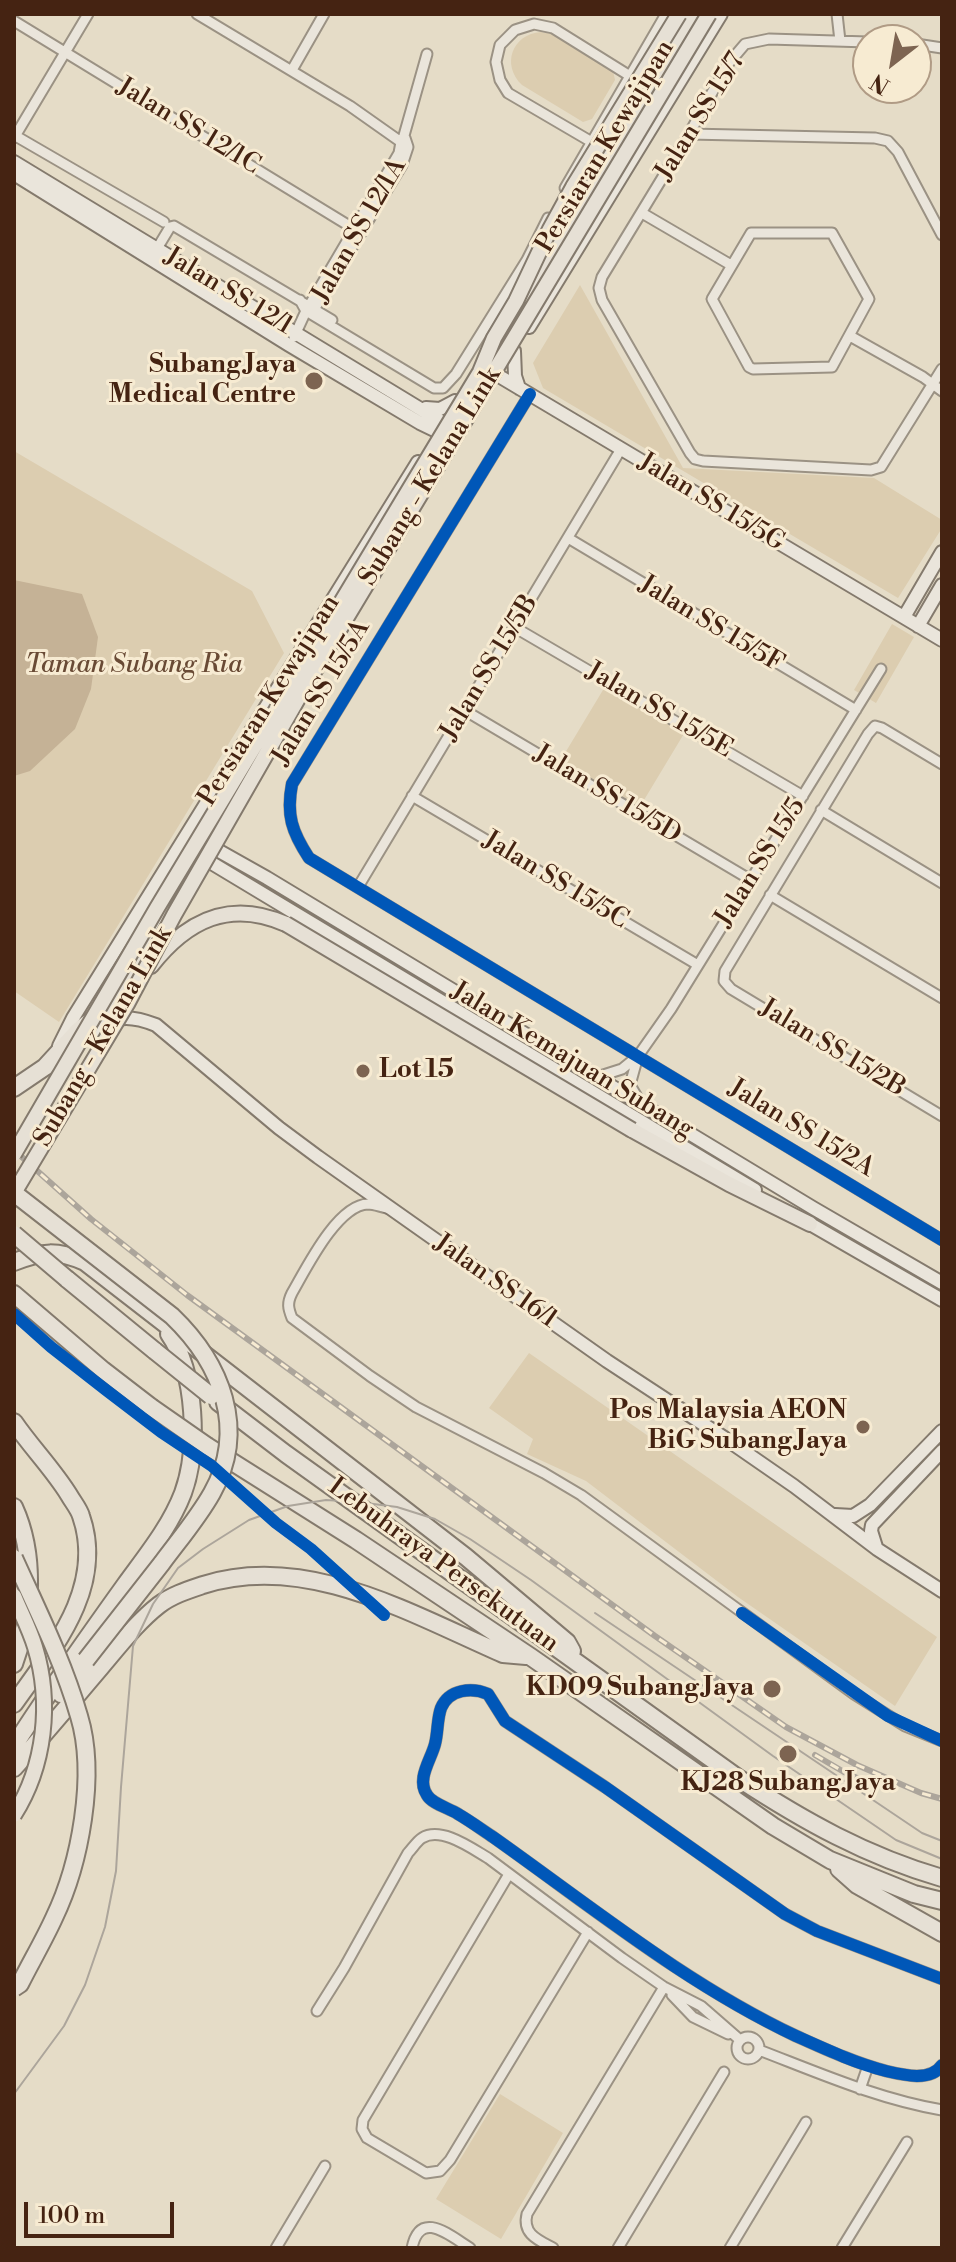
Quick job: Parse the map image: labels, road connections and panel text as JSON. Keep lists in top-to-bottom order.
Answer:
{
  "streets": {
    "highway": ["Lebuhraya Persekutuan"],
    "main road": [
      "Persiaran Kewajipan",
      "Jalan SS 12/1",
      "Subang - Kelana Link",
      "Jalan SS 15/5G",
      "Jalan Kemajuan Subang",
      "Jalan SS 16/1"
    ],
    "street": [
      "Jalan SS 15/7",
      "Jalan SS 12/1C",
      "Jalan SS 12/1A",
      "Jalan SS 15/5F",
      "Jalan SS 15/5B",
      "Jalan SS 15/5A",
      "Jalan SS 15/5E",
      "Jalan SS 15/5D",
      "Jalan SS 15/5",
      "Jalan SS 15/5C",
      "Jalan SS 15/2B",
      "Jalan SS 15/2A"
    ]
  },
  "crossings": [
    ["Jalan SS 12/1C", "Jalan SS 12/1A"],
    ["Persiaran Kewajipan", "Jalan SS 12/1"],
    ["Persiaran Kewajipan", "Jalan SS 15/5G"],
    ["Persiaran Kewajipan", "Jalan Kemajuan Subang"],
    ["Persiaran Kewajipan", "Jalan SS 16/1"],
    ["Jalan SS 12/1A", "Jalan SS 12/1"],
    ["Jalan SS 15/5G", "Jalan SS 15/5B"],
    ["Jalan SS 15/5G", "Jalan SS 15/5A"],
    ["Jalan SS 15/5F", "Jalan SS 15/5B"],
    ["Jalan SS 15/5F", "Jalan SS 15/5"],
    ["Jalan SS 15/5B", "Jalan SS 15/5A"],
    ["Jalan SS 15/5B", "Jalan SS 15/5E"],
    ["Jalan SS 15/5B", "Jalan SS 15/5D"],
    ["Jalan SS 15/5B", "Jalan SS 15/5C"],
    ["Jalan SS 15/5A", "Jalan SS 15/5"],
    ["Jalan SS 15/5A", "Jalan SS 15/2A"],
    ["Jalan SS 15/5E", "Jalan SS 15/5"],
    ["Jalan SS 15/5D", "Jalan SS 15/5"],
    ["Jalan SS 15/5", "Jalan SS 15/5C"],
    ["Jalan SS 15/5", "Jalan Kemajuan Subang"],
    ["Jalan SS 15/5", "Jalan SS 15/2A"]
  ],
  "parks": ["Taman Subang Ria"],
  "places": [
    "Subang Jaya Medical Centre",
    "Lot 15",
    "Pos Malaysia AEON BiG Subang Jaya",
    "KD09 Subang Jaya",
    "KJ28 Subang Jaya"
  ],
  "scale_bar": "100 m",
  "north": "bottom left"
}
